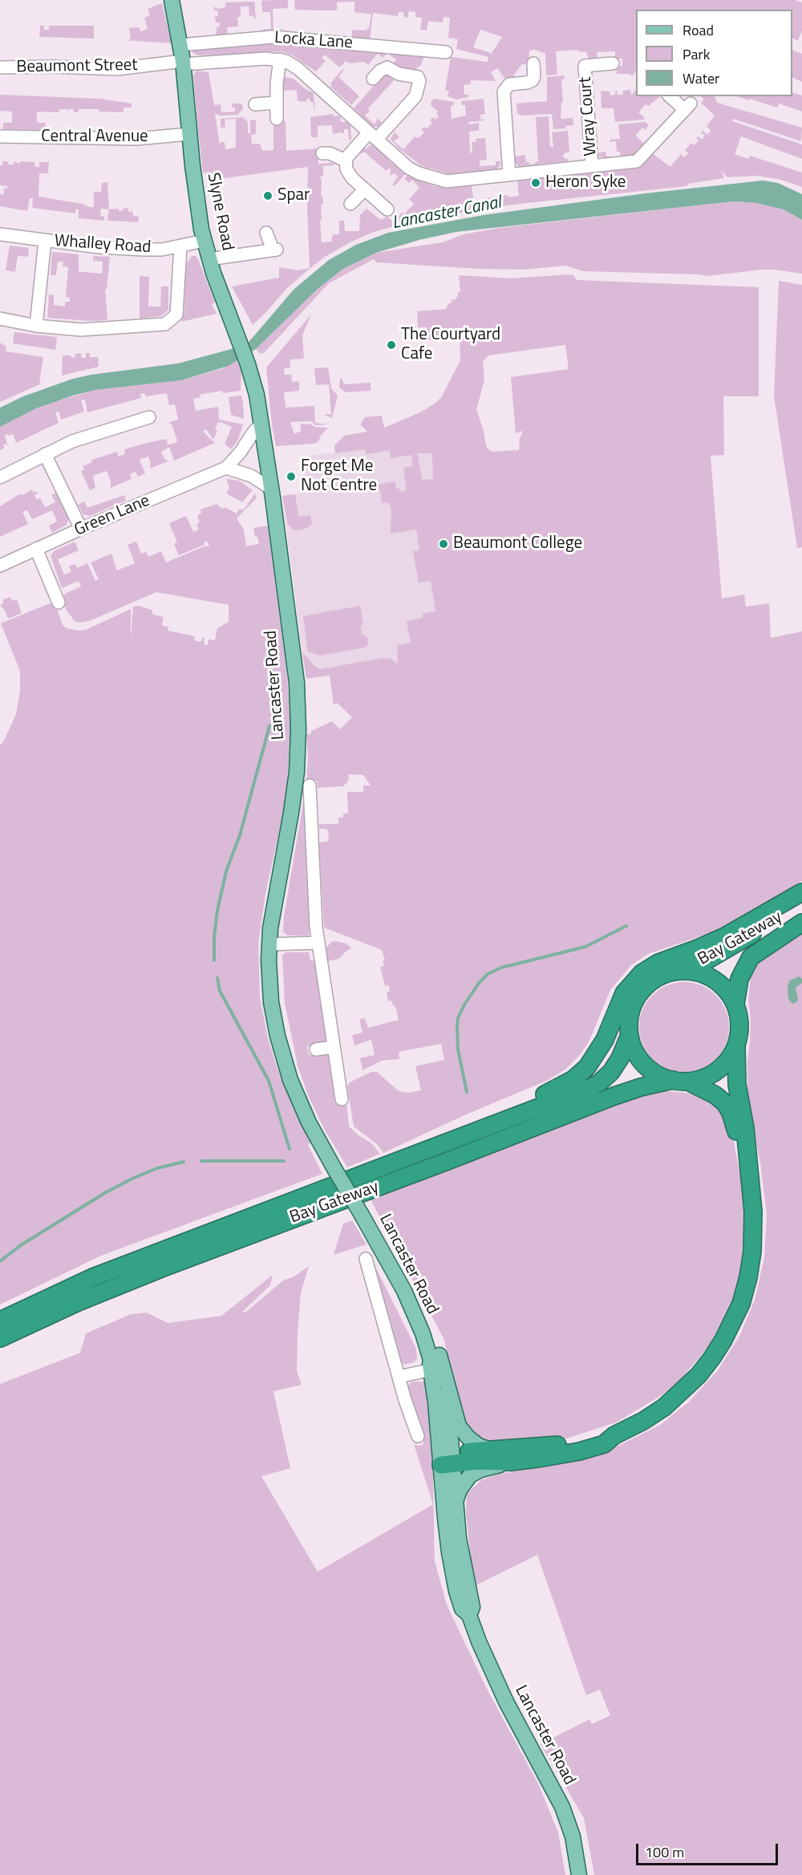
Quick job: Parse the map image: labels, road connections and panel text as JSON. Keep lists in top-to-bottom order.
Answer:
{
  "streets": {
    "highway": ["Bay Gateway"],
    "main road": ["Slyne Road", "Lancaster Road"],
    "street": [
      "Locka Lane",
      "Beaumont Street",
      "Wray Court",
      "Central Avenue",
      "Whalley Road",
      "Green Lane"
    ]
  },
  "crossings": [
    ["Locka Lane", "Slyne Road"],
    ["Beaumont Street", "Slyne Road"],
    ["Central Avenue", "Slyne Road"],
    ["Slyne Road", "Whalley Road"],
    ["Slyne Road", "Green Lane"],
    ["Slyne Road", "Lancaster Road"],
    ["Green Lane", "Lancaster Road"]
  ],
  "water": ["Lancaster Canal"],
  "places": [
    "Heron Syke",
    "Spar",
    "The Courtyard Cafe",
    "Forget Me Not Centre",
    "Beaumont College"
  ],
  "legend": ["Road", "Park", "Water"],
  "scale_bar": "100 m"
}
